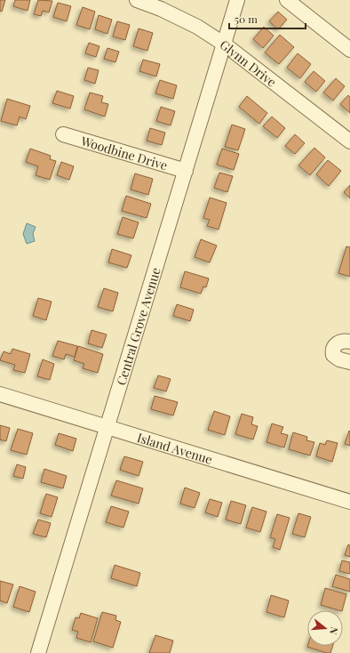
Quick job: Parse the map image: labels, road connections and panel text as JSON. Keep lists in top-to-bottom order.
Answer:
{
  "streets": {
    "street": [
      "Glynn Drive",
      "Woodbine Drive",
      "Central Grove Avenue",
      "Island Avenue"
    ]
  },
  "crossings": [
    ["Glynn Drive", "Central Grove Avenue"],
    ["Woodbine Drive", "Central Grove Avenue"],
    ["Central Grove Avenue", "Island Avenue"]
  ],
  "scale_bar": "50 m",
  "north": "right"
}
